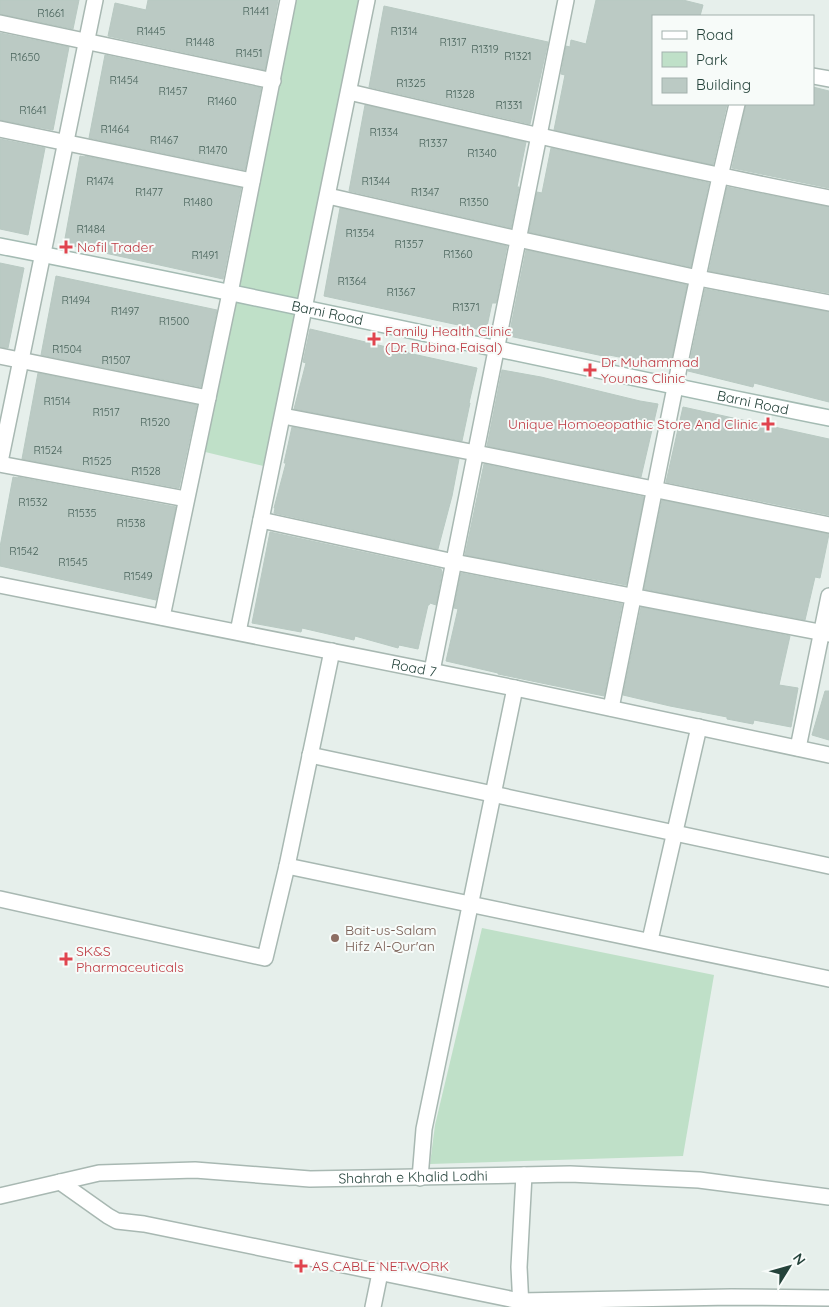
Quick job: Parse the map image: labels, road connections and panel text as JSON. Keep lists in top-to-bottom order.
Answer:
{
  "streets": {
    "street": ["Barni Road", "Road 7", "Shahrah e Khalid Lodhi"]
  },
  "places": {
    "health": [
      "Nofil Trader",
      "Family Health Clinic (Dr. Rubina Faisal)",
      "Dr Muhammad Younas Clinic",
      "Unique Homoeopathic Store And Clinic",
      "SK&S Pharmaceuticals",
      "AS CABLE NETWORK"
    ],
    "other": ["Bait-us-Salam Hifz Al-Qur'an"]
  },
  "house_numbers": [
    "R1441",
    "R1661",
    "R1445",
    "R1314",
    "R1448",
    "R1317",
    "R1319",
    "R1451",
    "R1321",
    "R1650",
    "R1454",
    "R1325",
    "R1457",
    "R1328",
    "R1460",
    "R1331",
    "R1641",
    "R1464",
    "R1334",
    "R1467",
    "R1337",
    "R1470",
    "R1340",
    "R1474",
    "R1344",
    "R1477",
    "R1347",
    "R1480",
    "R1350",
    "R1484",
    "R1354",
    "R1357",
    "R1360",
    "R1491",
    "R1364",
    "R1367",
    "R1494",
    "R1371",
    "R1497",
    "R1500",
    "R1504",
    "R1507",
    "R1514",
    "R1517",
    "R1520",
    "R1524",
    "R1525",
    "R1528",
    "R1532",
    "R1535",
    "R1538",
    "R1542",
    "R1545",
    "R1549"
  ],
  "legend": ["Road", "Park", "Building"],
  "north": "top right"
}
